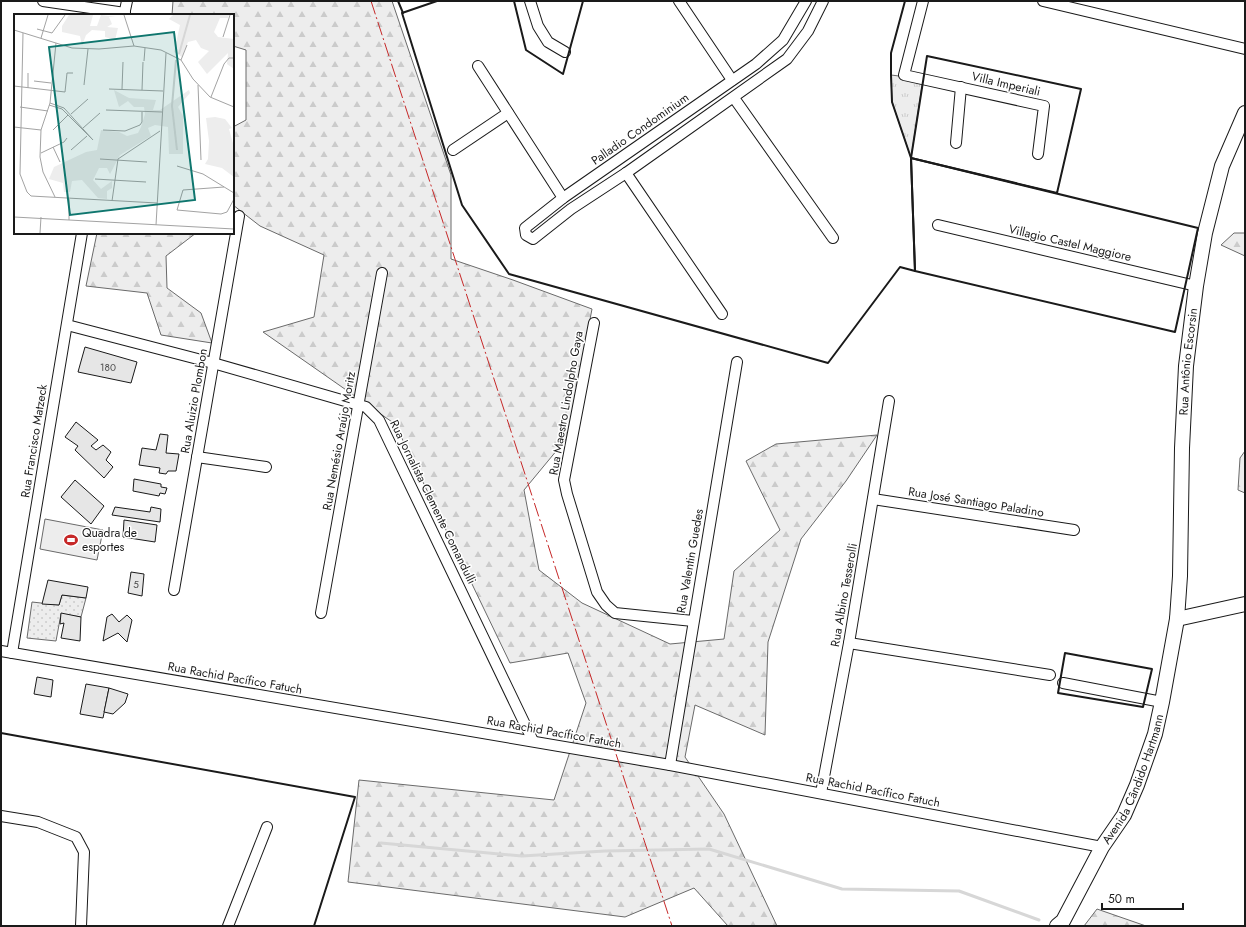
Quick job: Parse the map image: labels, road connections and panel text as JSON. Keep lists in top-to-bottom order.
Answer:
{
  "streets": {
    "main road": ["Rua Antônio Escorsin", "Avenida Cândido Hartmann"],
    "street": [
      "Villa Imperiali",
      "Palladio Condominium",
      "Villagio Castel Maggiore",
      "Rua Aluizio Plombon",
      "Rua Maestro Lindolpho Gaya",
      "Rua Francisco Matzeck",
      "Rua Nemésio Araújo Moritz",
      "Rua Jornalista Clemente Comandulli",
      "Rua José Santiago Paladino",
      "Rua Valentin Guedes",
      "Rua Albino Tesserolli",
      "Rua Rachid Pacífico Fatuch"
    ]
  },
  "crossings": [
    ["Villagio Castel Maggiore", "Rua Antônio Escorsin"],
    ["Rua Antônio Escorsin", "Avenida Cândido Hartmann"],
    ["Rua Aluizio Plombon", "Rua Jornalista Clemente Comandulli"],
    ["Rua Maestro Lindolpho Gaya", "Rua Valentin Guedes"],
    ["Rua Francisco Matzeck", "Rua Jornalista Clemente Comandulli"],
    ["Rua Francisco Matzeck", "Rua Rachid Pacífico Fatuch"],
    ["Rua Nemésio Araújo Moritz", "Rua Jornalista Clemente Comandulli"],
    ["Rua Jornalista Clemente Comandulli", "Rua Rachid Pacífico Fatuch"],
    ["Rua José Santiago Paladino", "Rua Albino Tesserolli"],
    ["Rua Valentin Guedes", "Rua Rachid Pacífico Fatuch"],
    ["Rua Albino Tesserolli", "Rua Rachid Pacífico Fatuch"],
    ["Rua Rachid Pacífico Fatuch", "Avenida Cândido Hartmann"]
  ],
  "places": {
    "sports": ["Quadra de esportes"]
  },
  "house_numbers": ["180", "5"],
  "scale_bar": "50 m"
}
